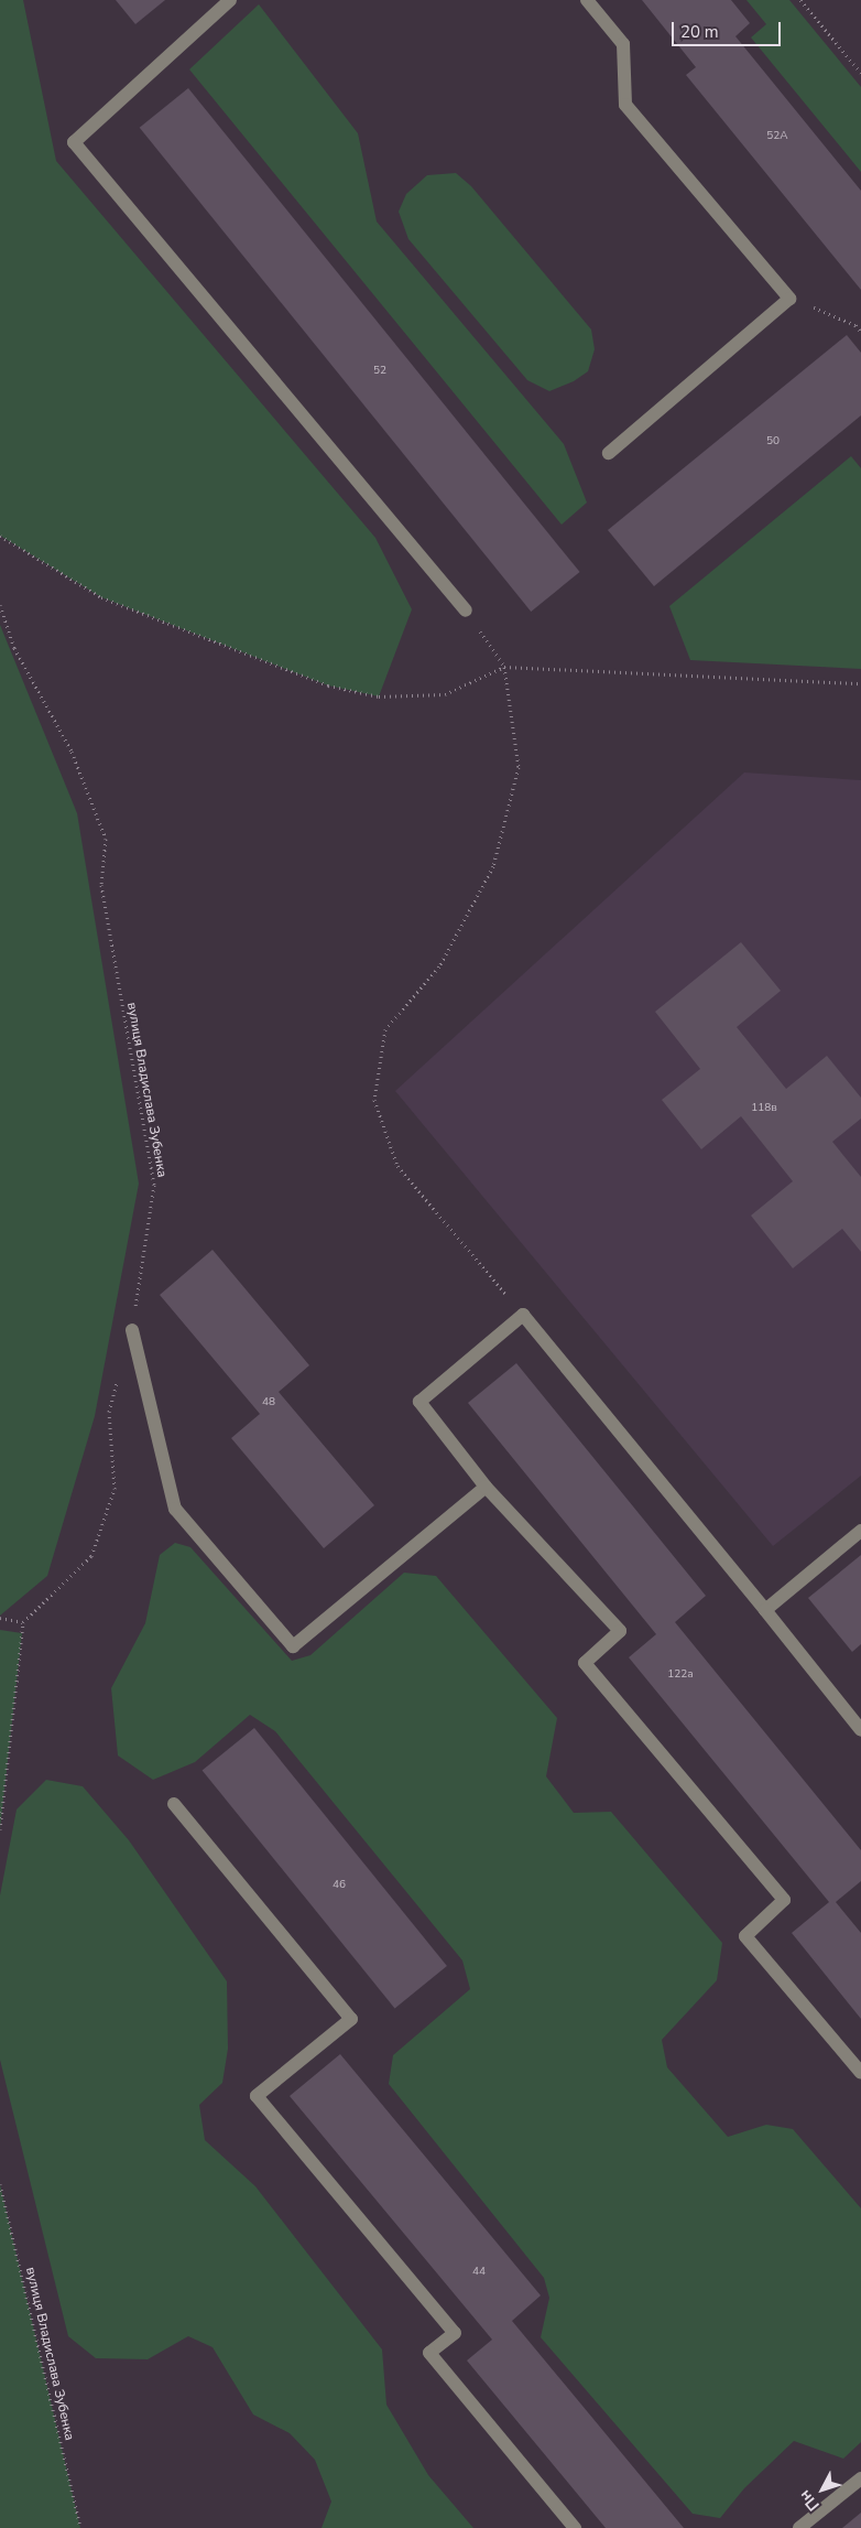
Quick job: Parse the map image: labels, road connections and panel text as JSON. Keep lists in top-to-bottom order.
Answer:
{
  "streets": {
    "path": ["вулиця Владислава Зубенка"]
  },
  "house_numbers": [
    "52А",
    "52",
    "50",
    "118в",
    "48",
    "122а",
    "46",
    "44"
  ],
  "scale_bar": "20 m",
  "north": "bottom left"
}
